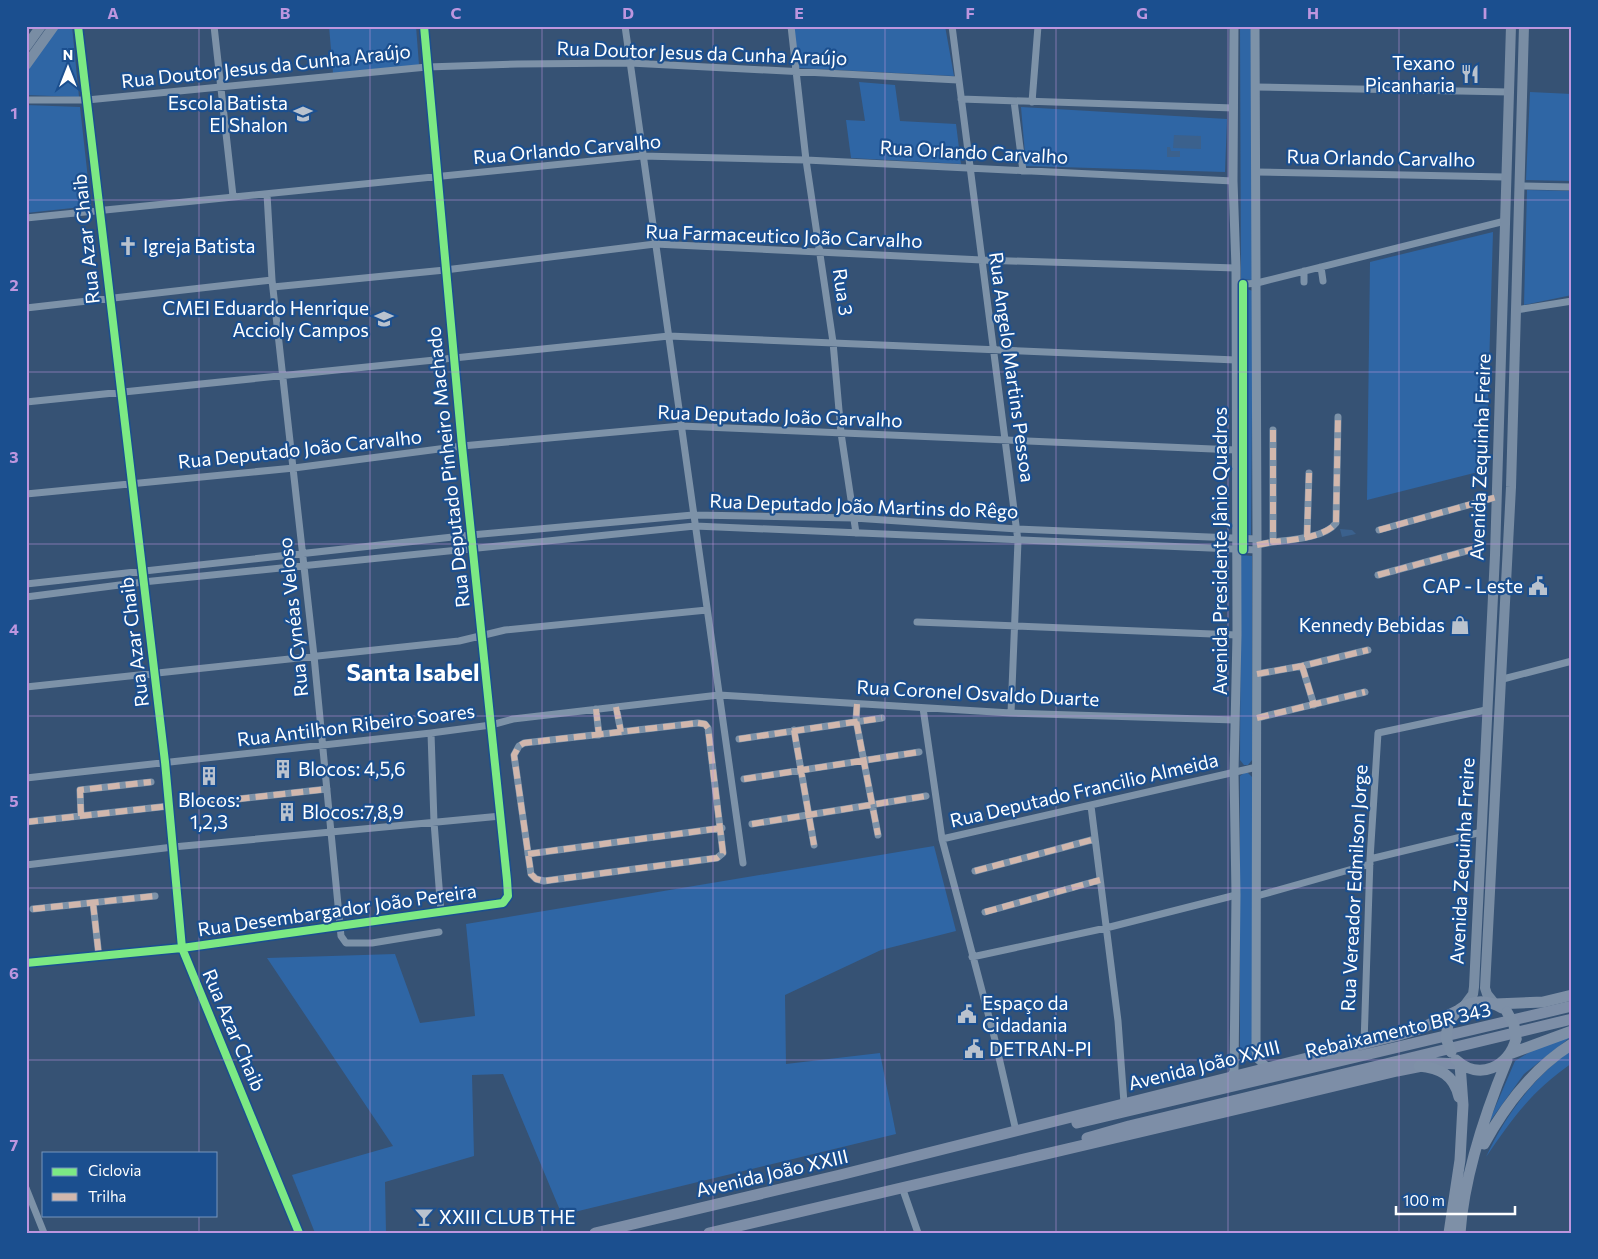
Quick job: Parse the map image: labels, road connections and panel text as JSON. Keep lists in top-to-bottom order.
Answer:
{
  "streets": {
    "main road": ["Avenida Zequinha Freire", "Rebaixamento BR 343", "Avenida João XXIII"],
    "street": [
      "Rua Doutor Jesus da Cunha Araújo",
      "Rua Orlando Carvalho",
      "Rua Farmaceutico João Carvalho",
      "Rua Azar Chaib",
      "Rua 3",
      "Rua Angelo Martins Pessoa",
      "Rua Deputado João Carvalho",
      "Rua Deputado Pinheiro Machado",
      "Rua Deputado João Martins do Rêgo",
      "Avenida Presidente Jânio Quadros",
      "Rua Cynéas Veloso",
      "Rua Coronel Osvaldo Duarte",
      "Rua Antilhon Ribeiro Soares",
      "Rua Deputado Francilio Almeida",
      "Rua Vereador Edmilson Jorge",
      "Rua Desembargador João Pereira"
    ]
  },
  "crossings": [
    ["Rua Doutor Jesus da Cunha Araújo", "Rua Azar Chaib"],
    ["Rua Doutor Jesus da Cunha Araújo", "Rua 3"],
    ["Rua Doutor Jesus da Cunha Araújo", "Rua Angelo Martins Pessoa"],
    ["Rua Doutor Jesus da Cunha Araújo", "Rua Deputado Pinheiro Machado"],
    ["Rua Orlando Carvalho", "Rua Azar Chaib"],
    ["Rua Orlando Carvalho", "Rua 3"],
    ["Rua Orlando Carvalho", "Rua Angelo Martins Pessoa"],
    ["Rua Orlando Carvalho", "Avenida Zequinha Freire"],
    ["Rua Orlando Carvalho", "Rua Deputado Pinheiro Machado"],
    ["Rua Orlando Carvalho", "Avenida Presidente Jânio Quadros"],
    ["Rua Orlando Carvalho", "Rua Cynéas Veloso"],
    ["Rua Farmaceutico João Carvalho", "Rua Azar Chaib"],
    ["Rua Farmaceutico João Carvalho", "Rua 3"],
    ["Rua Farmaceutico João Carvalho", "Rua Angelo Martins Pessoa"],
    ["Rua Farmaceutico João Carvalho", "Rua Deputado Pinheiro Machado"],
    ["Rua Farmaceutico João Carvalho", "Avenida Presidente Jânio Quadros"],
    ["Rua Farmaceutico João Carvalho", "Rua Cynéas Veloso"],
    ["Rua Azar Chaib", "Rua Deputado João Carvalho"],
    ["Rua Azar Chaib", "Rua Deputado João Martins do Rêgo"],
    ["Rua Azar Chaib", "Rua Antilhon Ribeiro Soares"],
    ["Rua Azar Chaib", "Rua Desembargador João Pereira"],
    ["Rua 3", "Rua Deputado João Carvalho"],
    ["Rua 3", "Rua Deputado João Martins do Rêgo"],
    ["Rua Angelo Martins Pessoa", "Rua Deputado João Carvalho"],
    ["Rua Angelo Martins Pessoa", "Rua Deputado João Martins do Rêgo"],
    ["Rua Angelo Martins Pessoa", "Rua Coronel Osvaldo Duarte"],
    ["Rua Deputado João Carvalho", "Rua Deputado Pinheiro Machado"],
    ["Rua Deputado João Carvalho", "Avenida Presidente Jânio Quadros"],
    ["Rua Deputado João Carvalho", "Rua Cynéas Veloso"],
    ["Avenida Zequinha Freire", "Rua Vereador Edmilson Jorge"],
    ["Avenida Zequinha Freire", "Avenida João XXIII"],
    ["Rua Deputado Pinheiro Machado", "Rua Deputado João Martins do Rêgo"],
    ["Rua Deputado Pinheiro Machado", "Rua Antilhon Ribeiro Soares"],
    ["Rua Deputado Pinheiro Machado", "Rua Desembargador João Pereira"],
    ["Rua Deputado João Martins do Rêgo", "Avenida Presidente Jânio Quadros"],
    ["Rua Deputado João Martins do Rêgo", "Rua Cynéas Veloso"],
    ["Avenida Presidente Jânio Quadros", "Rua Coronel Osvaldo Duarte"],
    ["Avenida Presidente Jânio Quadros", "Rua Deputado Francilio Almeida"],
    ["Avenida Presidente Jânio Quadros", "Rebaixamento BR 343"],
    ["Avenida Presidente Jânio Quadros", "Avenida João XXIII"],
    ["Rua Cynéas Veloso", "Rua Antilhon Ribeiro Soares"],
    ["Rua Cynéas Veloso", "Rua Desembargador João Pereira"],
    ["Rua Coronel Osvaldo Duarte", "Rua Antilhon Ribeiro Soares"],
    ["Rua Vereador Edmilson Jorge", "Avenida João XXIII"],
    ["Rebaixamento BR 343", "Avenida João XXIII"]
  ],
  "districts": ["Santa Isabel"],
  "places": {
    "restaurant": ["Texano Picanharia"],
    "school or university": ["Escola Batista El Shalon", "CMEI Eduardo Henrique Accioly Campos"],
    "church": ["Igreja Batista"],
    "public building": ["CAP - Leste", "Espaço da Cidadania", "DETRAN-PI"],
    "shop": ["Kennedy Bebidas"],
    "building": ["Blocos: 4,5,6", "Blocos: 1,2,3", "Blocos:7,8,9"],
    "bar": ["XXIII CLUB THE"]
  },
  "legend": ["Ciclovia", "Trilha"],
  "scale_bar": "100 m",
  "north": "top",
  "grid": {
    "columns": [
      "A",
      "B",
      "C",
      "D",
      "E",
      "F",
      "G",
      "H",
      "I"
    ],
    "rows": [
      "1",
      "2",
      "3",
      "4",
      "5",
      "6",
      "7"
    ]
  }
}
